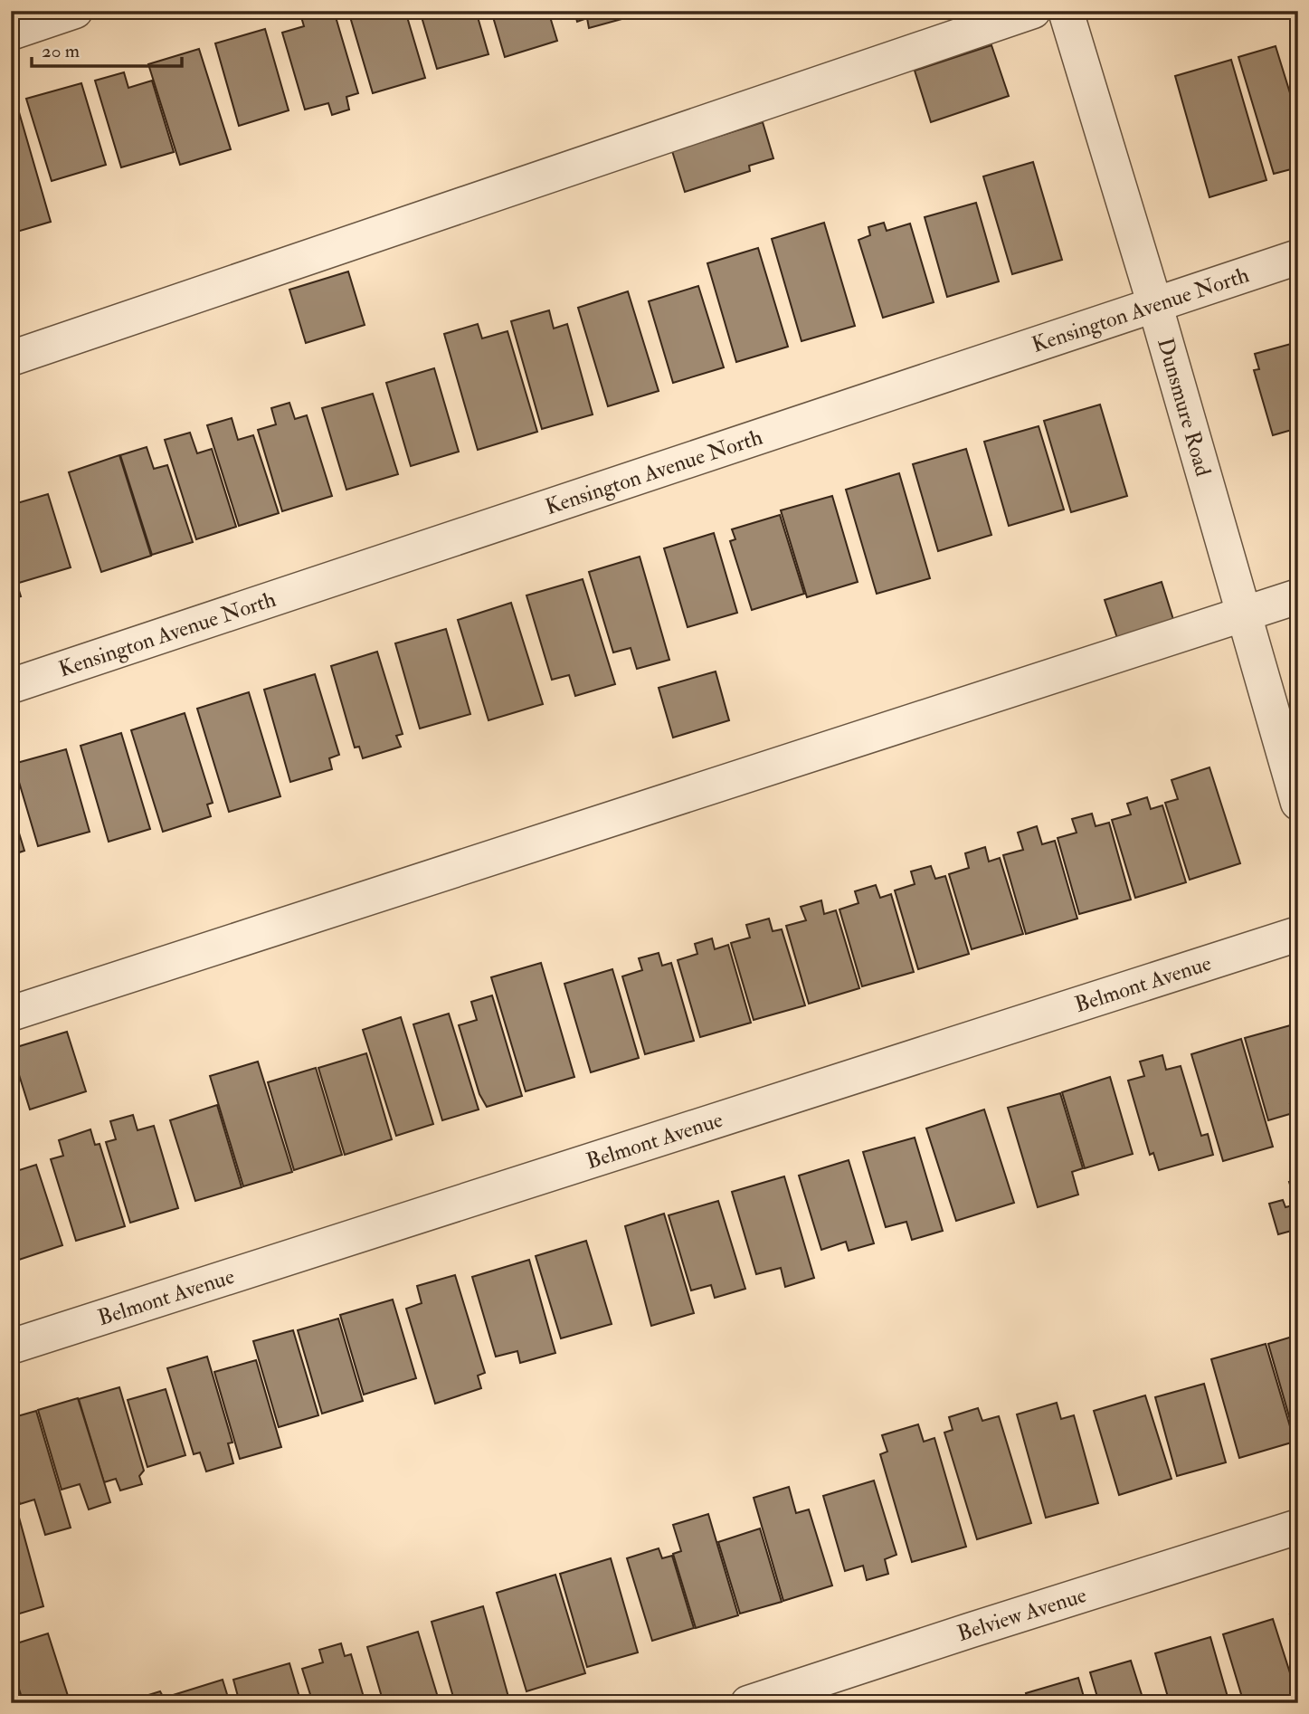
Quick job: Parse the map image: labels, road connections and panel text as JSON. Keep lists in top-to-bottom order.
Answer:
{
  "streets": {
    "street": [
      "Kensington Avenue North",
      "Dunsmure Road",
      "Belmont Avenue",
      "Belview Avenue"
    ]
  },
  "crossings": [
    ["Kensington Avenue North", "Dunsmure Road"]
  ],
  "scale_bar": "20 m"
}
